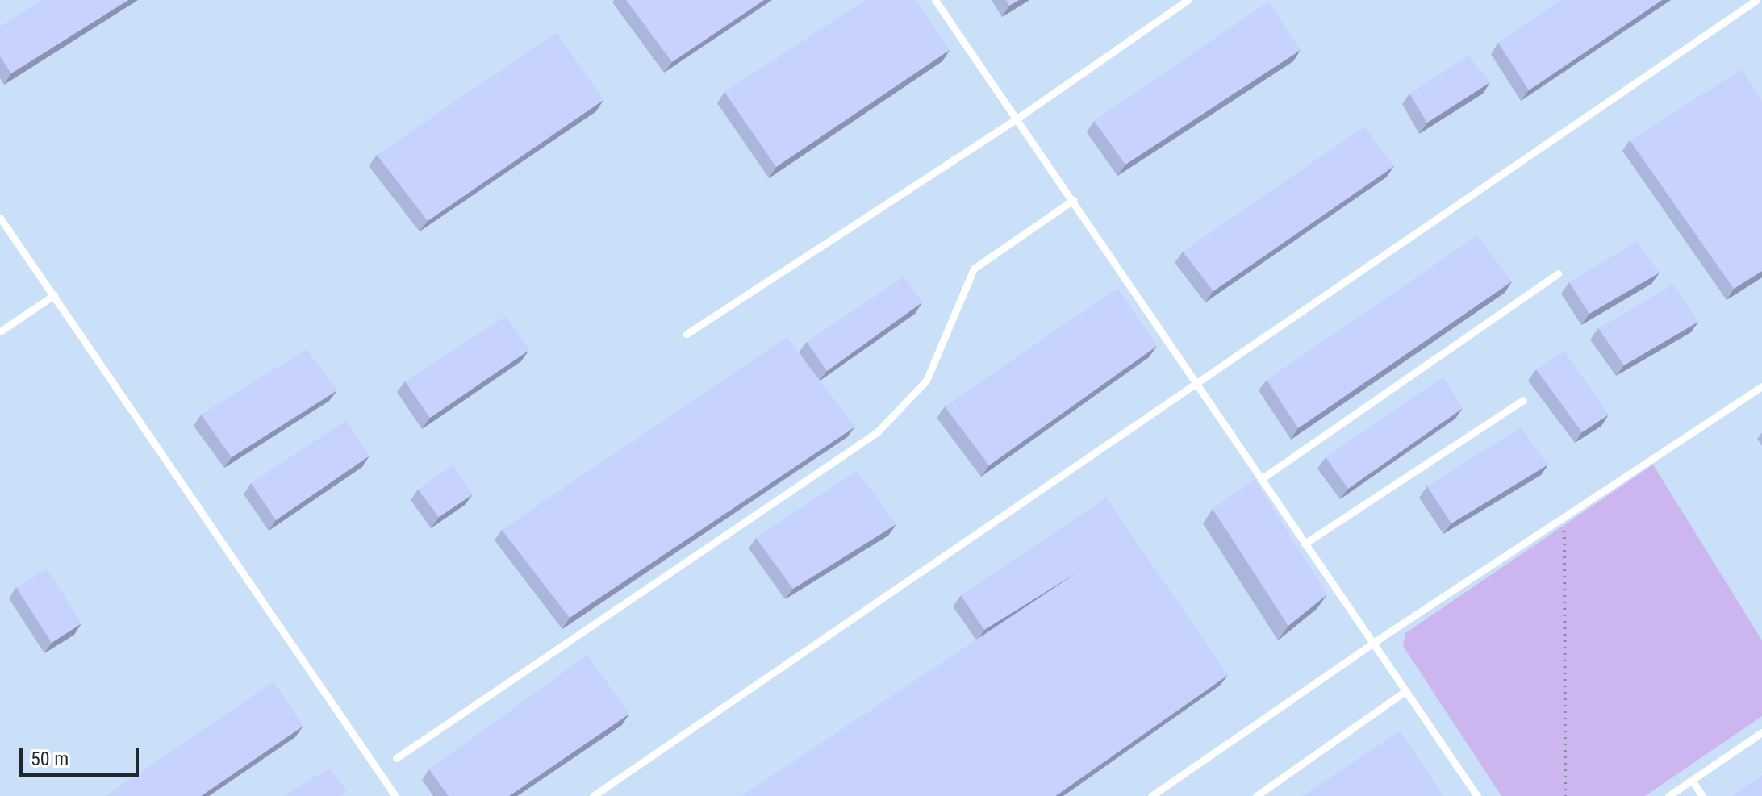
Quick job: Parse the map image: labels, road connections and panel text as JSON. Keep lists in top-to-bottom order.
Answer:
{
  "scale_bar": "50 m"
}
